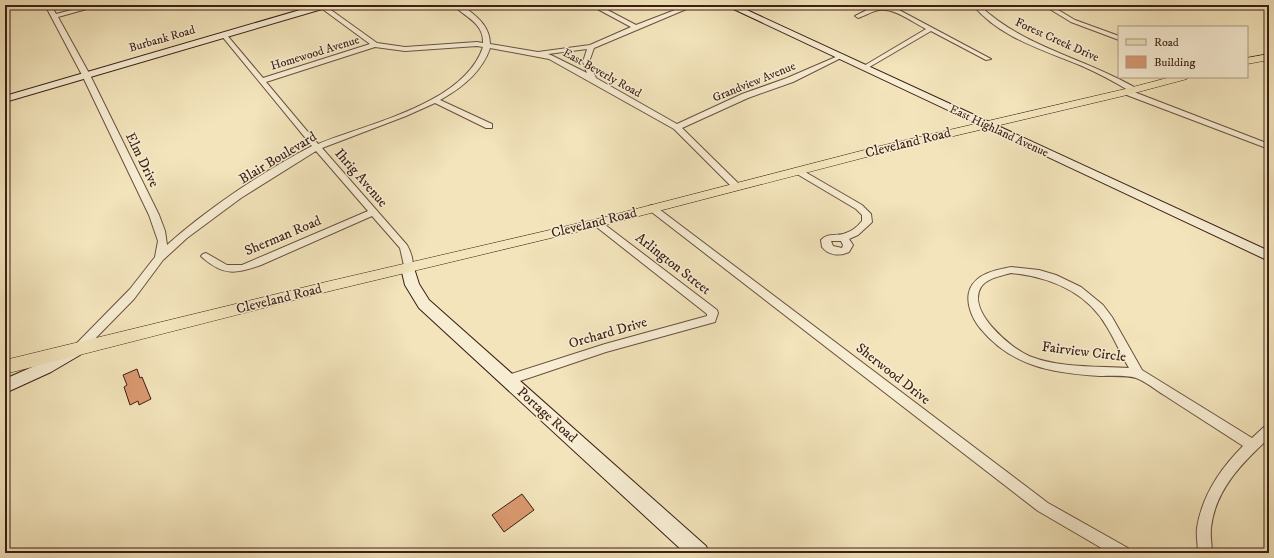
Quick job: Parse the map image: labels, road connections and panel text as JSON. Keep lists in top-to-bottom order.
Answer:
{
  "streets": {
    "main road": ["Cleveland Road"],
    "street": [
      "Burbank Road",
      "Forest Creek Drive",
      "Homewood Avenue",
      "East Beverly Road",
      "Grandview Avenue",
      "East Highland Avenue",
      "Blair Boulevard",
      "Elm Drive",
      "Ihrig Avenue",
      "Sherman Road",
      "Arlington Street",
      "Orchard Drive",
      "Fairview Circle",
      "Sherwood Drive",
      "Portage Road"
    ]
  },
  "crossings": [
    ["Burbank Road", "Elm Drive"],
    ["Burbank Road", "Ihrig Avenue"],
    ["Forest Creek Drive", "Cleveland Road"],
    ["Homewood Avenue", "East Beverly Road"],
    ["Homewood Avenue", "Ihrig Avenue"],
    ["East Beverly Road", "Grandview Avenue"],
    ["East Beverly Road", "Cleveland Road"],
    ["East Beverly Road", "Blair Boulevard"],
    ["Grandview Avenue", "East Highland Avenue"],
    ["East Highland Avenue", "Cleveland Road"],
    ["Cleveland Road", "Blair Boulevard"],
    ["Cleveland Road", "Ihrig Avenue"],
    ["Cleveland Road", "Arlington Street"],
    ["Cleveland Road", "Sherwood Drive"],
    ["Cleveland Road", "Portage Road"],
    ["Blair Boulevard", "Elm Drive"],
    ["Blair Boulevard", "Ihrig Avenue"],
    ["Ihrig Avenue", "Sherman Road"],
    ["Ihrig Avenue", "Portage Road"],
    ["Arlington Street", "Orchard Drive"],
    ["Orchard Drive", "Portage Road"]
  ],
  "legend": ["Road", "Building"]
}
